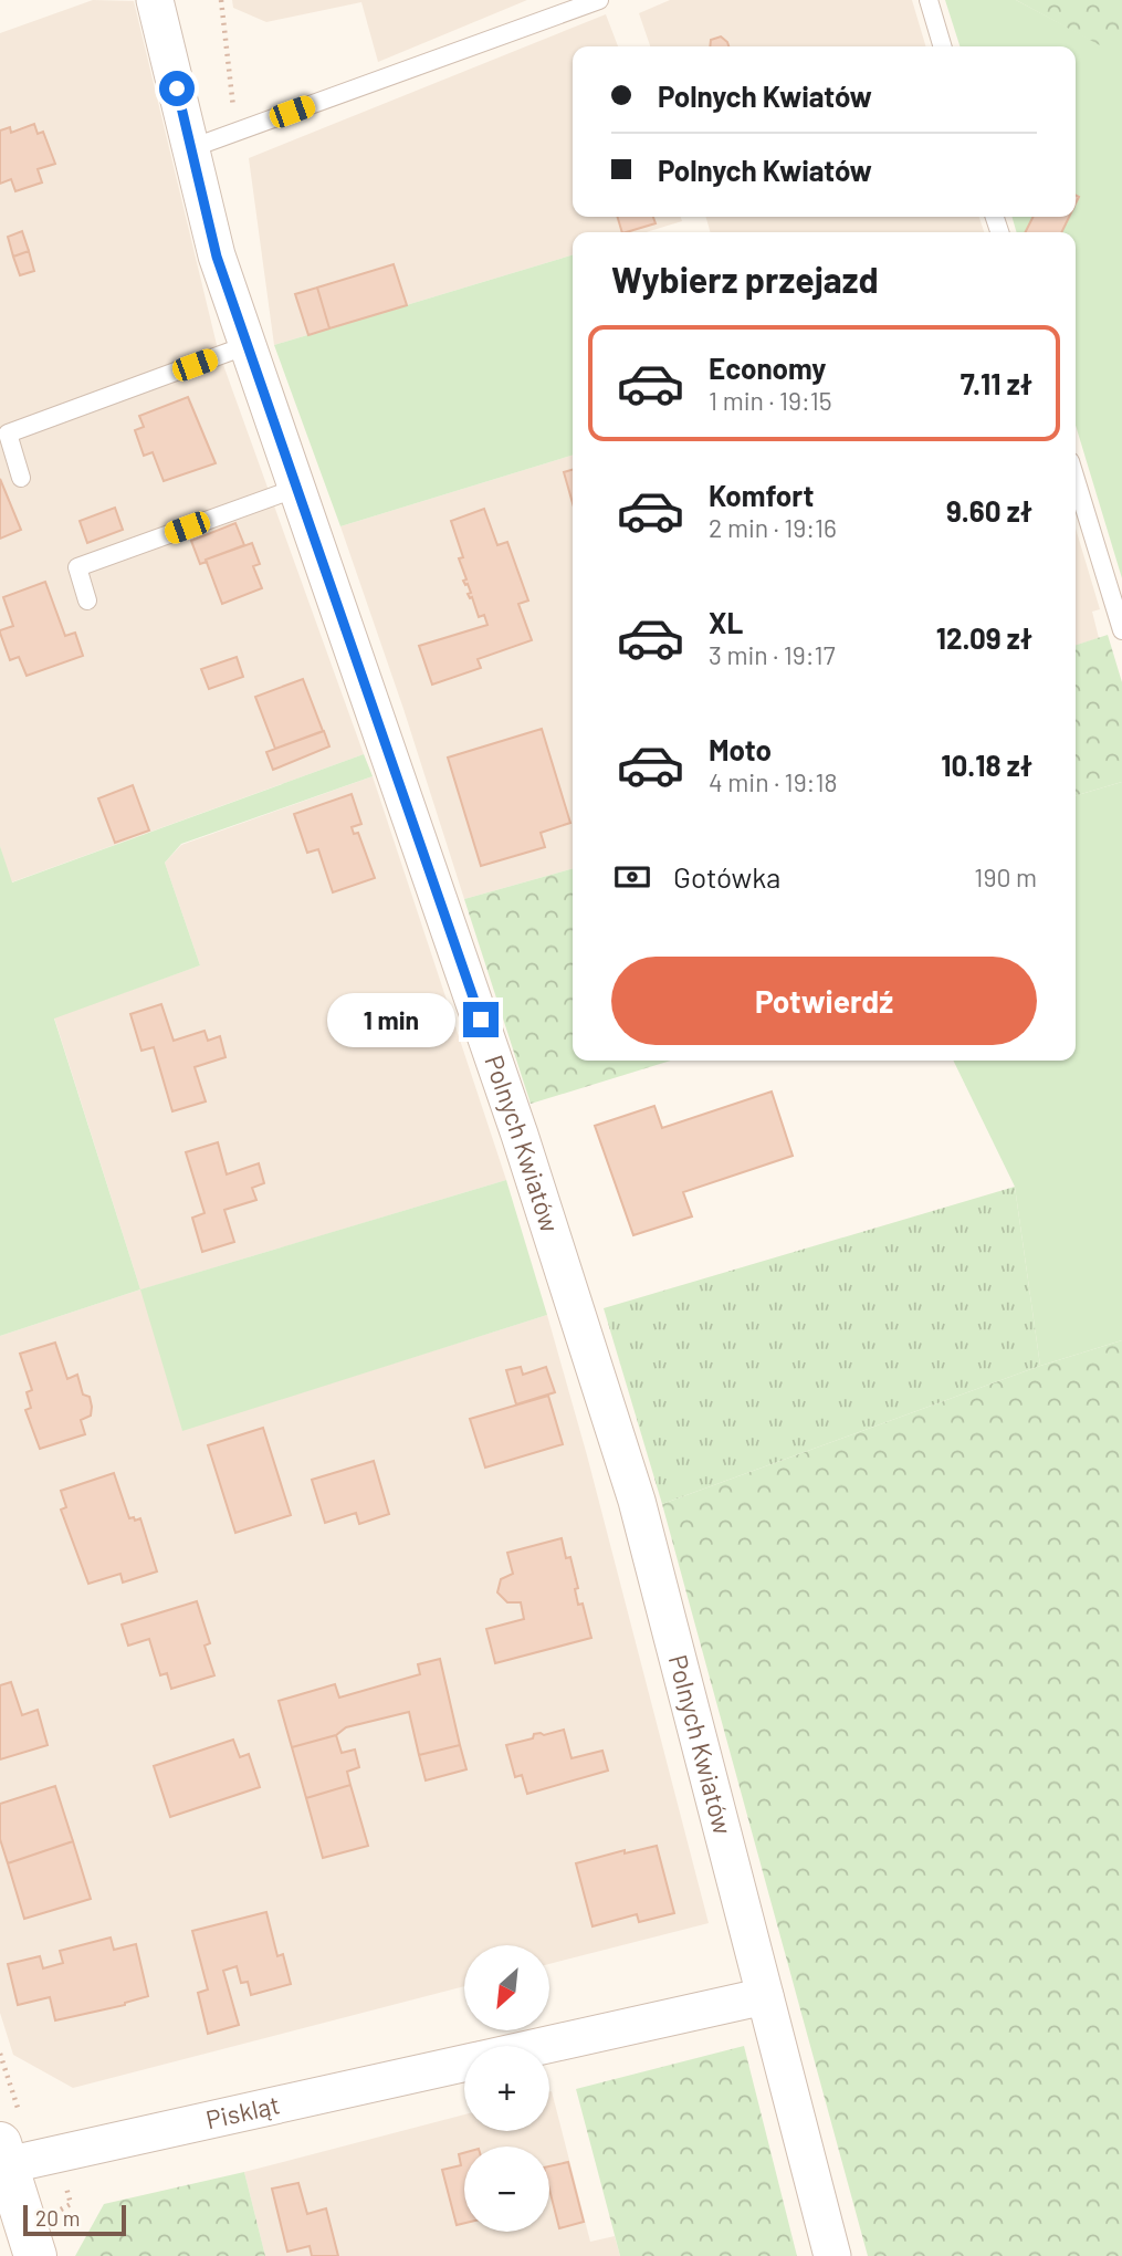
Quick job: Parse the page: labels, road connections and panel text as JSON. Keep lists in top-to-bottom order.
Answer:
{
  "streets": {
    "street": ["Polnych Kwiatów", "Piskląt"]
  },
  "crossings": [
    ["Polnych Kwiatów", "Piskląt"]
  ],
  "scale_bar": "20 m",
  "north": "bottom left",
  "page": {
    "banner": ["Polnych Kwiatów", "Polnych Kwiatów"],
    "heading": "Wybierz przejazd",
    "list": [
      {
        "name": "Economy",
        "note": "1 min · 19:15",
        "value": "7.11 zł"
      },
      {
        "name": "Komfort",
        "note": "2 min · 19:16",
        "value": "9.60 zł"
      },
      {
        "name": "XL",
        "note": "3 min · 19:17",
        "value": "12.09 zł"
      },
      {
        "name": "Moto",
        "note": "4 min · 19:18",
        "value": "10.18 zł"
      }
    ],
    "pay": ["Gotówka", "190 m"],
    "buttons": "Potwierdź",
    "bubble": "1 min",
    "map_buttons": ["+", "−"],
    "scale": "20 m"
  }
}
